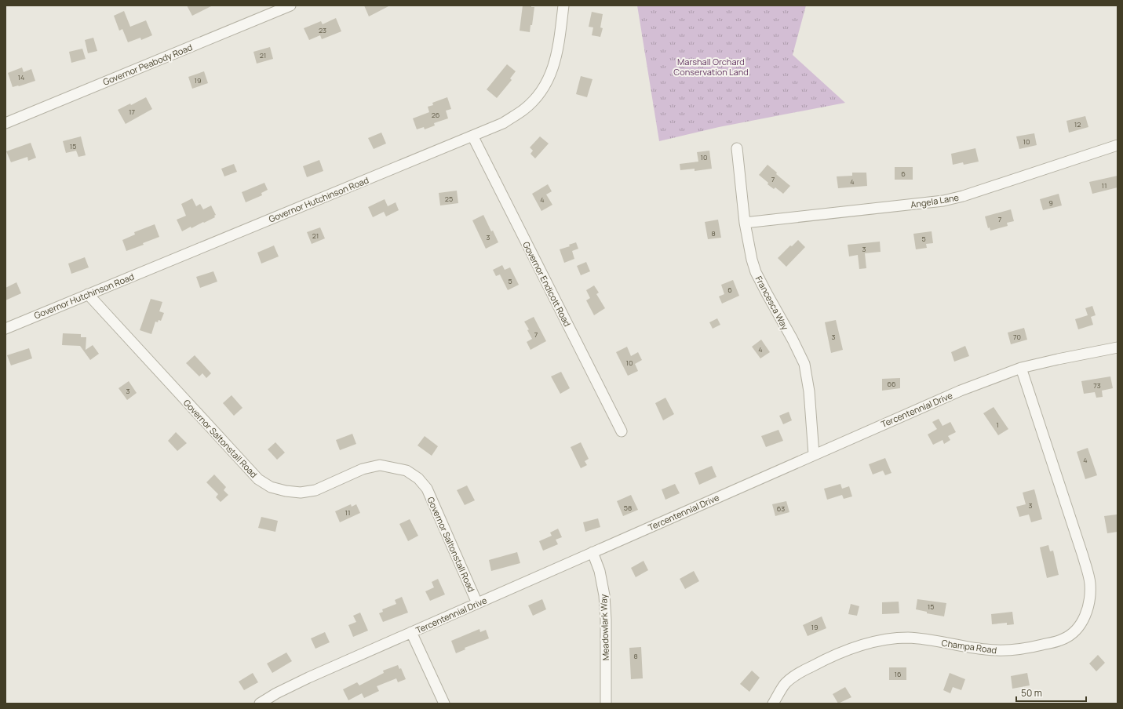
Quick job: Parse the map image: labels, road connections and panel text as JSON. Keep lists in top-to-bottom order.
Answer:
{
  "streets": {
    "street": [
      "Governor Peabody Road",
      "Governor Hutchinson Road",
      "Angela Lane",
      "Governor Endicott Road",
      "Francesca Way",
      "Tercentennial Drive",
      "Governor Saltonstall Road",
      "Meadowlark Way",
      "Champa Road"
    ]
  },
  "crossings": [
    ["Governor Hutchinson Road", "Governor Endicott Road"],
    ["Governor Hutchinson Road", "Governor Saltonstall Road"],
    ["Angela Lane", "Francesca Way"],
    ["Francesca Way", "Tercentennial Drive"],
    ["Tercentennial Drive", "Governor Saltonstall Road"],
    ["Tercentennial Drive", "Meadowlark Way"],
    ["Tercentennial Drive", "Champa Road"]
  ],
  "parks": ["Marshall Orchard Conservation Land"],
  "house_numbers": [
    "23",
    "21",
    "14",
    "19",
    "17",
    "26",
    "12",
    "10",
    "15",
    "10",
    "6",
    "7",
    "4",
    "11",
    "25",
    "4",
    "9",
    "7",
    "8",
    "21",
    "3",
    "5",
    "3",
    "5",
    "6",
    "7",
    "3",
    "70",
    "4",
    "10",
    "66",
    "73",
    "3",
    "1",
    "4",
    "3",
    "58",
    "63",
    "11",
    "15",
    "19",
    "8",
    "16"
  ],
  "scale_bar": "50 m"
}
